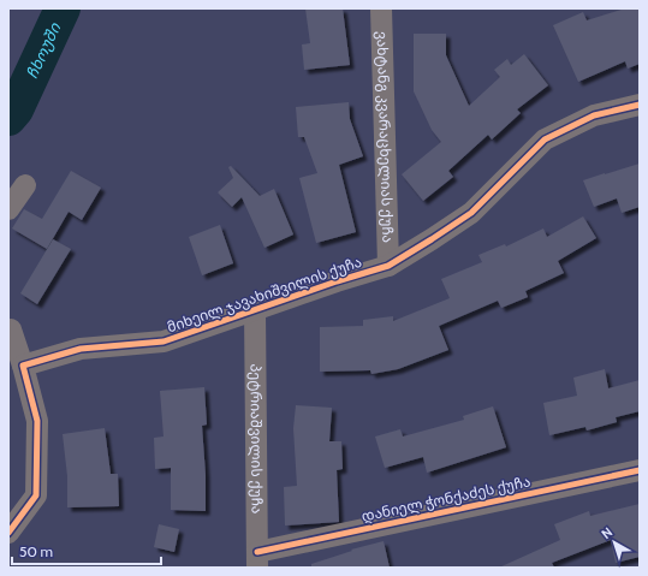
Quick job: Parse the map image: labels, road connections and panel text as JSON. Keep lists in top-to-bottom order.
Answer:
{
  "streets": {
    "street": [
      "ვახტანგ კვარაცხელიას ქუჩა",
      "მიხეილ ჯავახიშვილის ქუჩა",
      "პეტრიაშვილის ქუჩა",
      "დანიელ ჭონქაძეს ქუჩა"
    ]
  },
  "crossings": [
    ["ვახტანგ კვარაცხელიას ქუჩა", "მიხეილ ჯავახიშვილის ქუჩა"],
    ["მიხეილ ჯავახიშვილის ქუჩა", "პეტრიაშვილის ქუჩა"],
    ["პეტრიაშვილის ქუჩა", "დანიელ ჭონქაძეს ქუჩა"]
  ],
  "water": ["ჩხოუში"],
  "scale_bar": "50 m",
  "north": "top left"
}
